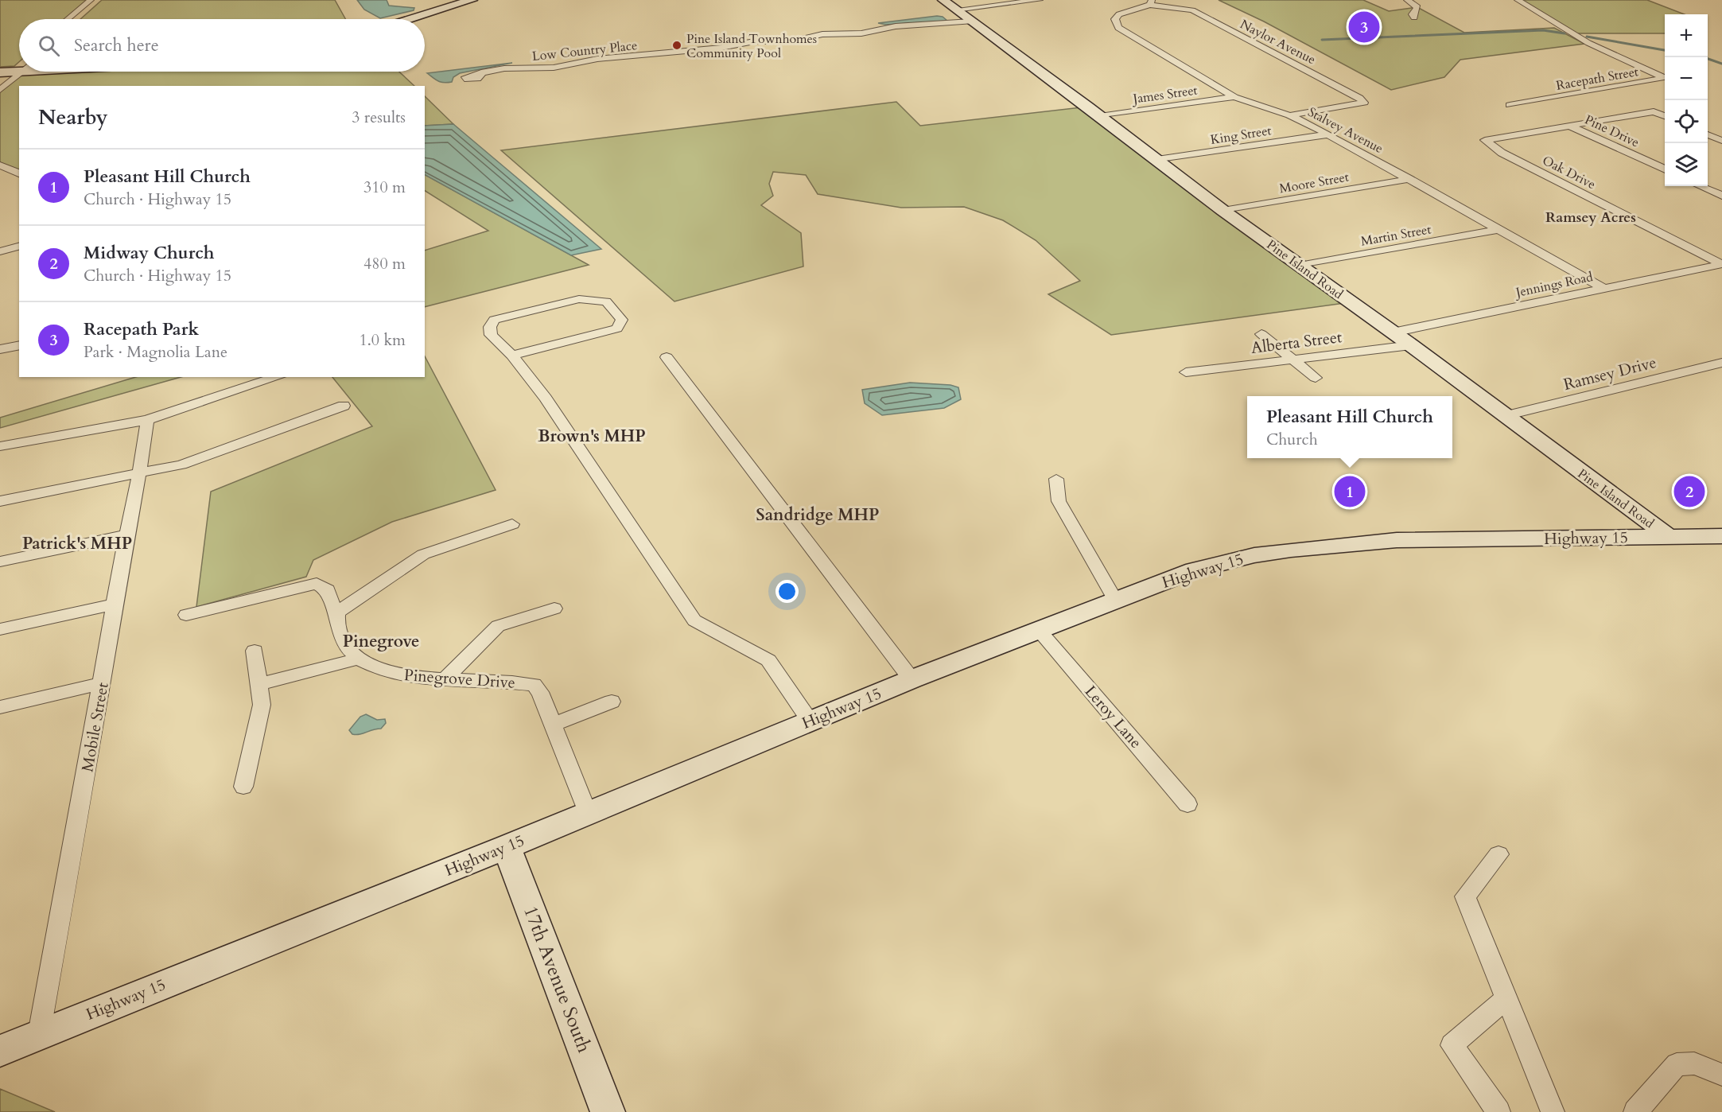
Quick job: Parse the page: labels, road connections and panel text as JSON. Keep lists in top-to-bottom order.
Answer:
{
  "streets": {
    "main road": ["Pine Island Road", "Highway 15", "17th Avenue South"],
    "street": [
      "Naylor Avenue",
      "Low Country Place",
      "Racepath Street",
      "James Street",
      "Stalvey Avenue",
      "Pine Drive",
      "King Street",
      "Oak Drive",
      "Moore Street",
      "Martin Street",
      "Jennings Road",
      "Alberta Street",
      "Ramsey Drive",
      "Pinegrove Drive",
      "Leroy Lane",
      "Mobile Street"
    ]
  },
  "crossings": [
    ["Naylor Avenue", "Stalvey Avenue"],
    ["Low Country Place", "Pine Island Road"],
    ["James Street", "Stalvey Avenue"],
    ["James Street", "Pine Island Road"],
    ["Stalvey Avenue", "King Street"],
    ["Stalvey Avenue", "Moore Street"],
    ["Stalvey Avenue", "Martin Street"],
    ["Stalvey Avenue", "Jennings Road"],
    ["Pine Drive", "Oak Drive"],
    ["King Street", "Pine Island Road"],
    ["Oak Drive", "Jennings Road"],
    ["Moore Street", "Pine Island Road"],
    ["Martin Street", "Pine Island Road"],
    ["Pine Island Road", "Jennings Road"],
    ["Pine Island Road", "Alberta Street"],
    ["Pine Island Road", "Ramsey Drive"],
    ["Pine Island Road", "Highway 15"],
    ["Highway 15", "Pinegrove Drive"],
    ["Highway 15", "Leroy Lane"],
    ["Highway 15", "Mobile Street"],
    ["Highway 15", "17th Avenue South"]
  ],
  "districts": [
    "Ramsey Acres",
    "Brown's MHP",
    "Sandridge MHP",
    "Patrick's MHP",
    "Pinegrove"
  ],
  "places": ["Pine Island Townhomes Community Pool"],
  "page": {
    "pins": ["3", "1", "2"],
    "map_buttons": ["+", "−"],
    "search": "Search here",
    "heading": ["Nearby", "3 results"],
    "list": [
      {
        "mark": "1",
        "name": "Pleasant Hill Church",
        "note": "Church · Highway 15",
        "value": "310 m"
      },
      {
        "mark": "2",
        "name": "Midway Church",
        "note": "Church · Highway 15",
        "value": "480 m"
      },
      {
        "mark": "3",
        "name": "Racepath Park",
        "note": "Park · Magnolia Lane",
        "value": "1.0 km"
      }
    ],
    "popup": ["Pleasant Hill Church", "Church"]
  }
}
